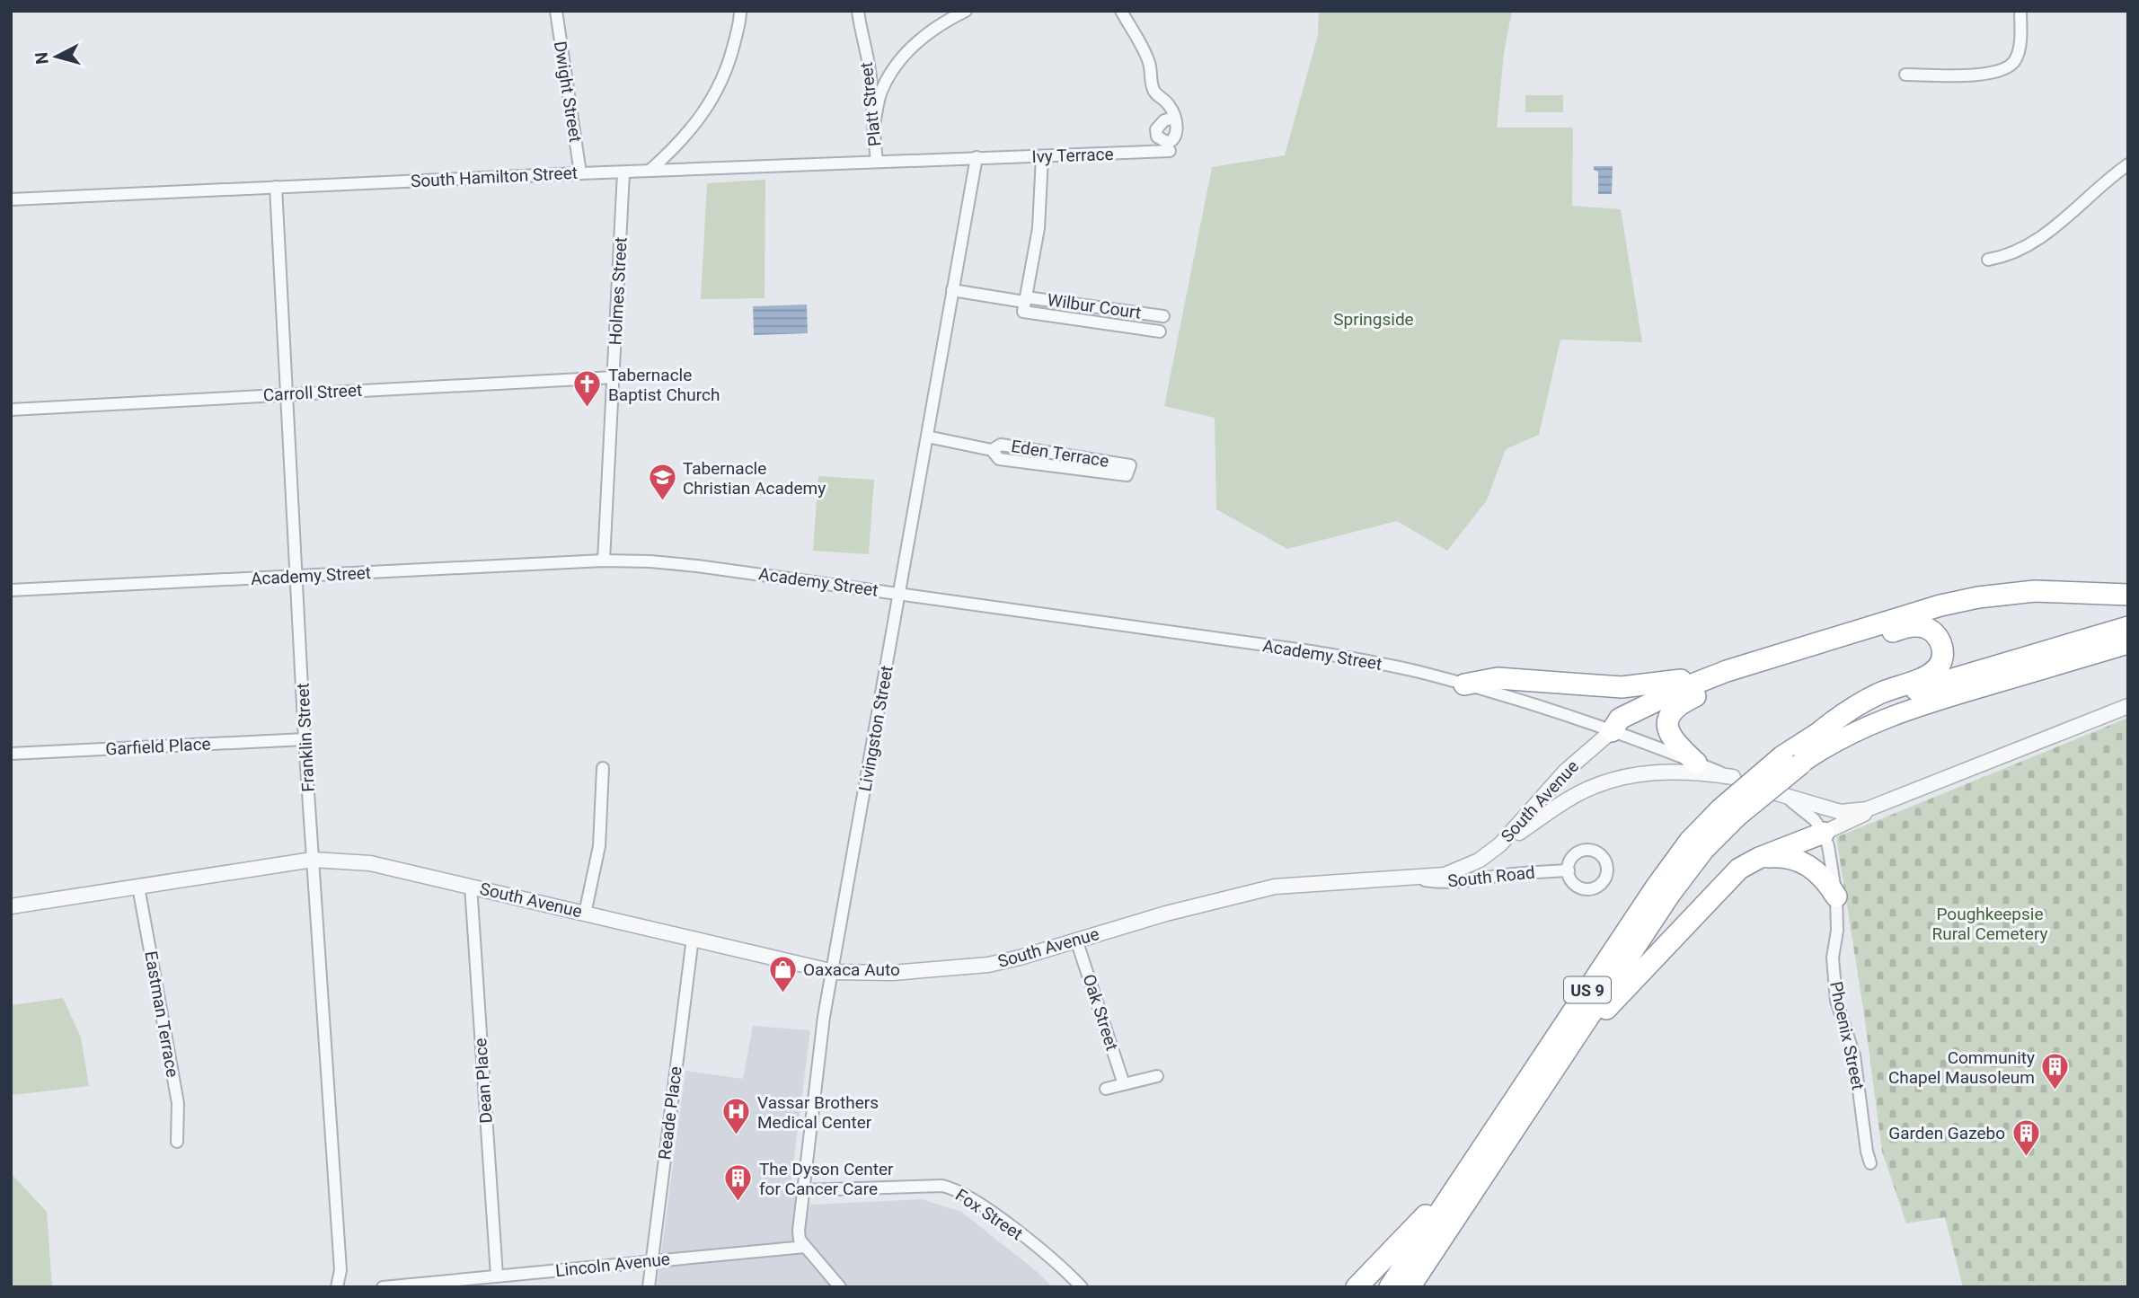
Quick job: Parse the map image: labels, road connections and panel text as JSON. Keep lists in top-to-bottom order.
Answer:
{
  "streets": {
    "highway": ["US 9"],
    "street": [
      "Dwight Street",
      "Platt Street",
      "Ivy Terrace",
      "South Hamilton Street",
      "Holmes Street",
      "Wilbur Court",
      "Carroll Street",
      "Eden Terrace",
      "Academy Street",
      "Livingston Street",
      "Franklin Street",
      "Garfield Place",
      "South Avenue",
      "South Road",
      "Oak Street",
      "Eastman Terrace",
      "Phoenix Street",
      "Dean Place",
      "Reade Place",
      "Fox Street",
      "Lincoln Avenue"
    ]
  },
  "crossings": [
    ["Dwight Street", "South Hamilton Street"],
    ["Platt Street", "South Hamilton Street"],
    ["Ivy Terrace", "South Hamilton Street"],
    ["Ivy Terrace", "Livingston Street"],
    ["South Hamilton Street", "Holmes Street"],
    ["South Hamilton Street", "Livingston Street"],
    ["South Hamilton Street", "Franklin Street"],
    ["Holmes Street", "Carroll Street"],
    ["Holmes Street", "Academy Street"],
    ["Wilbur Court", "Livingston Street"],
    ["Carroll Street", "Franklin Street"],
    ["Eden Terrace", "Livingston Street"],
    ["Academy Street", "Livingston Street"],
    ["Academy Street", "Franklin Street"],
    ["Academy Street", "South Avenue"],
    ["Livingston Street", "South Avenue"],
    ["Livingston Street", "Fox Street"],
    ["Livingston Street", "Lincoln Avenue"],
    ["Franklin Street", "Garfield Place"],
    ["Franklin Street", "South Avenue"],
    ["South Avenue", "South Road"],
    ["South Avenue", "Oak Street"],
    ["South Avenue", "Eastman Terrace"],
    ["South Avenue", "Dean Place"],
    ["South Avenue", "Reade Place"],
    ["Dean Place", "Lincoln Avenue"],
    ["Reade Place", "Lincoln Avenue"]
  ],
  "parks": ["Springside", "Poughkeepsie Rural Cemetery"],
  "places": {
    "church": ["Tabernacle Baptist Church"],
    "school or university": ["Tabernacle Christian Academy"],
    "shop": ["Oaxaca Auto"],
    "building": ["Community Chapel Mausoleum", "Garden Gazebo", "The Dyson Center for Cancer Care"],
    "hospital": ["Vassar Brothers Medical Center"]
  },
  "north": "left"
}
